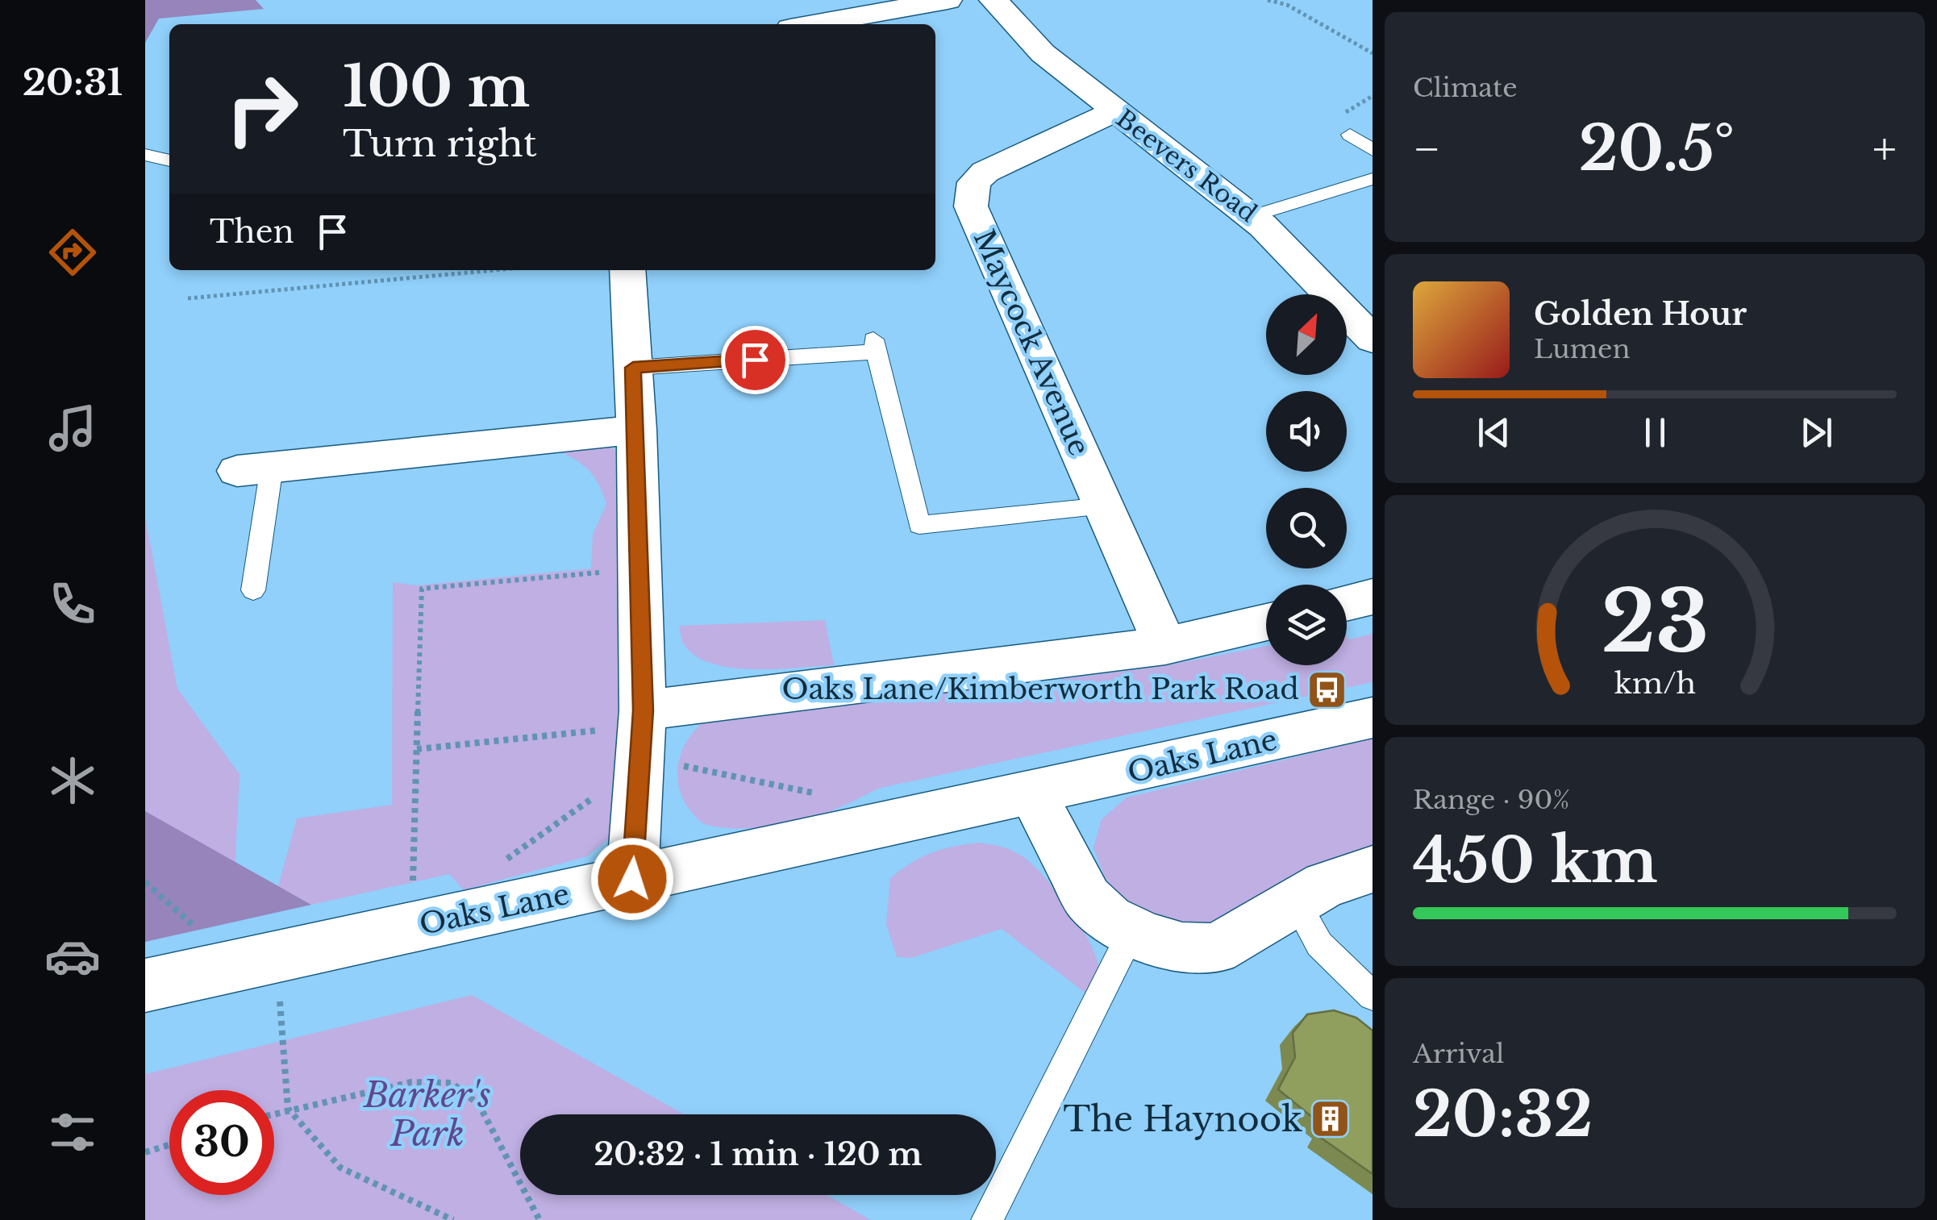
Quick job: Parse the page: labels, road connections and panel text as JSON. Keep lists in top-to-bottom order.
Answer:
{
  "streets": {
    "street": ["Beevers Road", "Maycock Avenue", "Oaks Lane"]
  },
  "crossings": [
    ["Beevers Road", "Maycock Avenue"]
  ],
  "parks": ["Barker's Park"],
  "places": {
    "bus stop": ["Oaks Lane/Kimberworth Park Road"],
    "building": ["The Haynook"]
  },
  "north": "top right",
  "page": {
    "tabs": "20:31",
    "tile": [
      "Climate",
      ["Range · 90%", "450 km"],
      ["Arrival", "20:32"]
    ],
    "turn": ["100 m", "Turn right"],
    "heat": ["−", "20.5°", "+"],
    "then": "Then",
    "song": ["Golden Hour", "Lumen"],
    "limit": "30",
    "trip": "20:32 · 1 min · 120 m",
    "gauge": ["23", "km/h"]
  }
}
